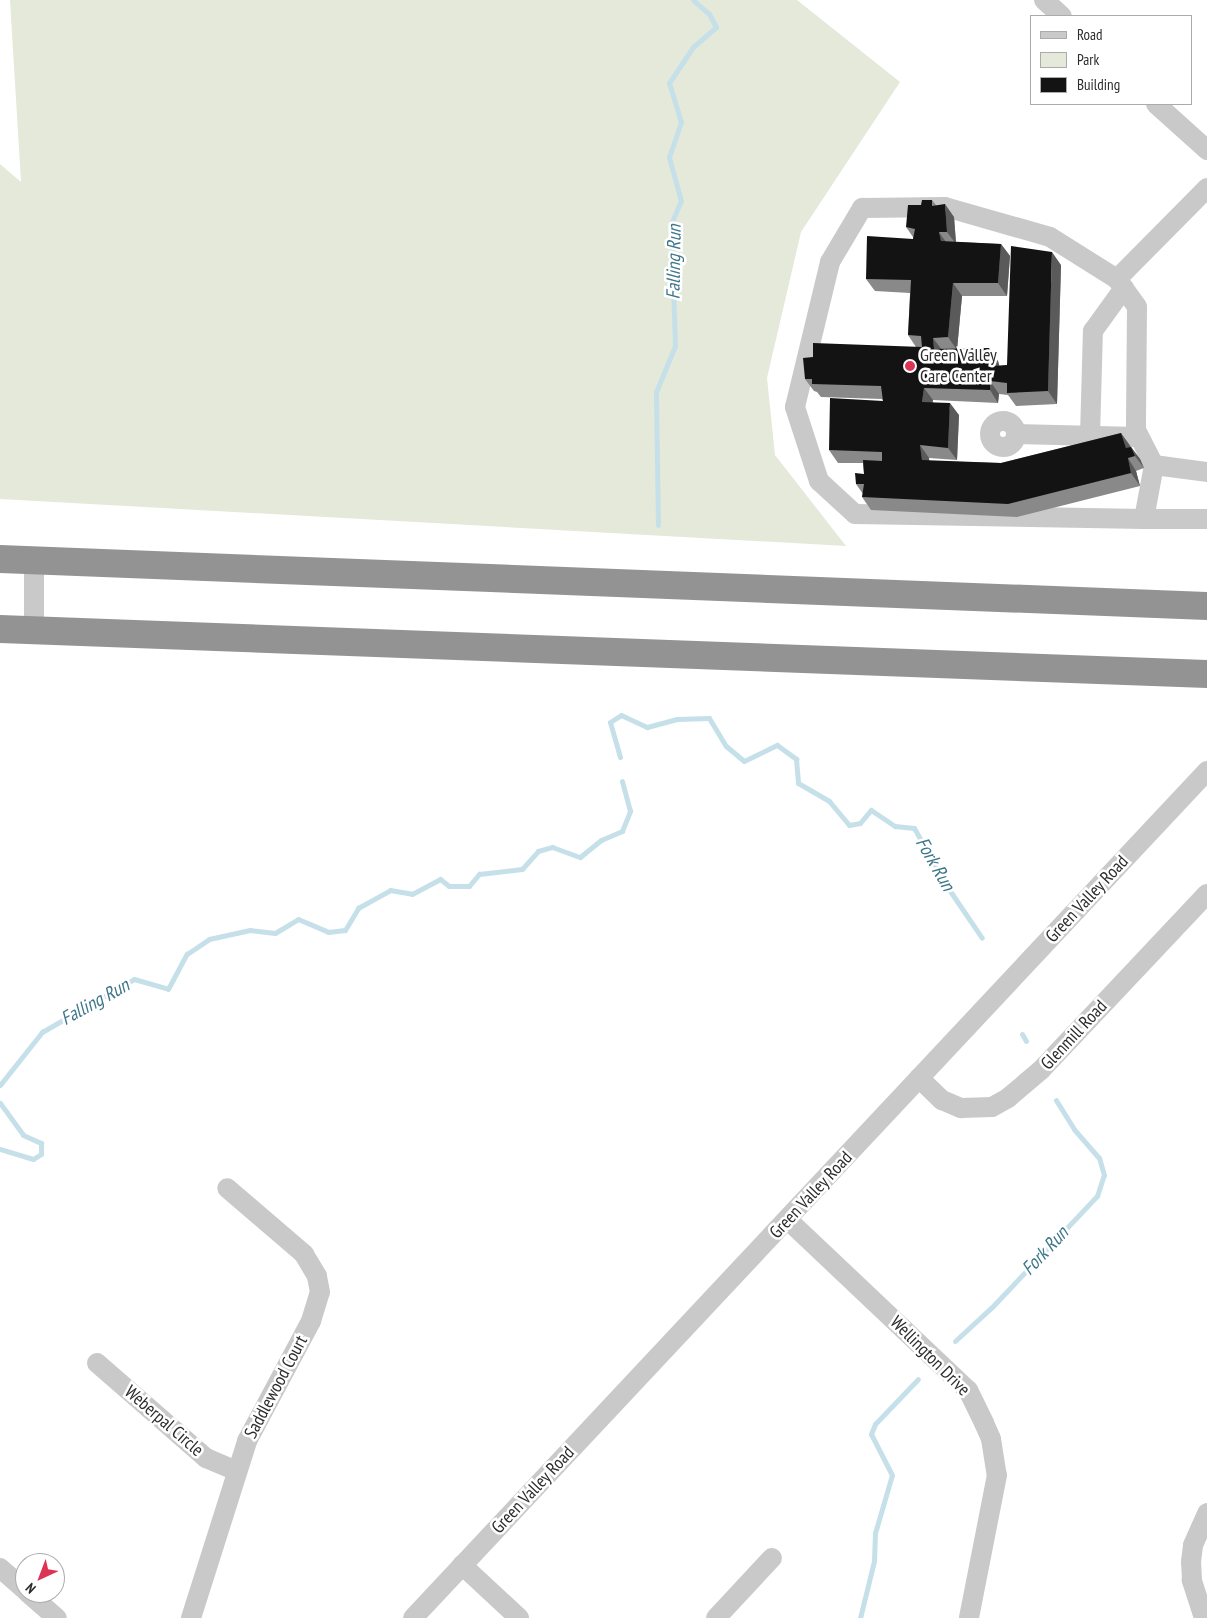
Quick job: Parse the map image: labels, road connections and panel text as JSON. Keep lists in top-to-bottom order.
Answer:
{
  "streets": {
    "street": [
      "Green Valley Road",
      "Glenmill Road",
      "Wellington Drive",
      "Saddlewood Court",
      "Weberpal Circle"
    ]
  },
  "crossings": [
    ["Green Valley Road", "Glenmill Road"],
    ["Green Valley Road", "Wellington Drive"],
    ["Saddlewood Court", "Weberpal Circle"]
  ],
  "water": ["Falling Run", "Fork Run"],
  "places": ["Green Valley Care Center"],
  "legend": ["Road", "Park", "Building"],
  "north": "bottom left"
}
